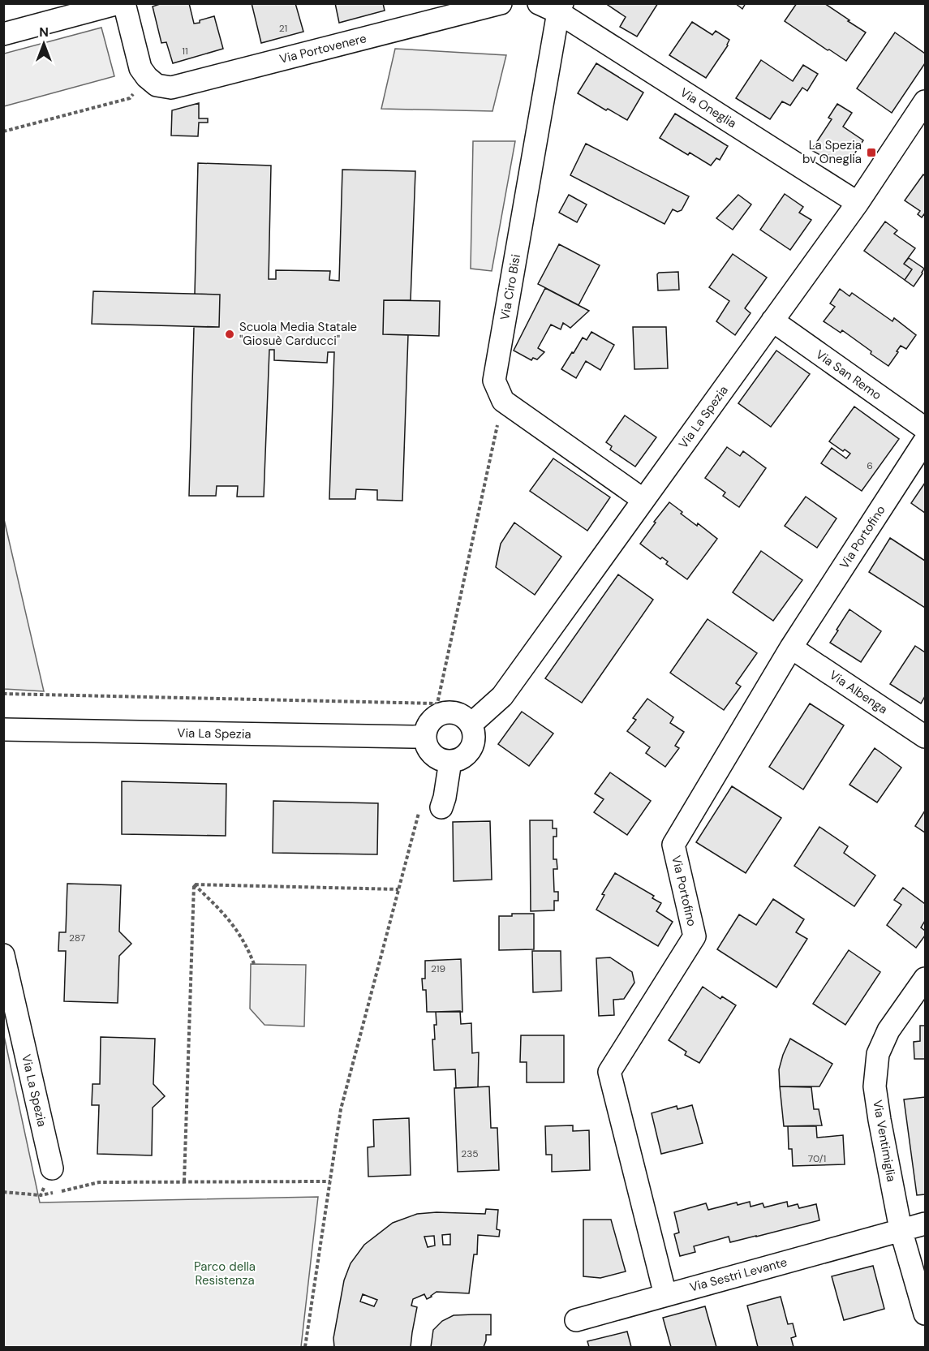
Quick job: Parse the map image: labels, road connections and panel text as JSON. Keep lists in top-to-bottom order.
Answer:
{
  "streets": {
    "street": [
      "Via Portovenere",
      "Via Oneglia",
      "Via Ciro Bisi",
      "Via San Remo",
      "Via La Spezia",
      "Via Portofino",
      "Via Albenga",
      "Via Ventimiglia",
      "Via Sestri Levante"
    ]
  },
  "crossings": [
    ["Via Oneglia", "Via Ciro Bisi"],
    ["Via Oneglia", "Via La Spezia"],
    ["Via San Remo", "Via La Spezia"],
    ["Via Portofino", "Via Albenga"],
    ["Via Portofino", "Via Sestri Levante"],
    ["Via Ventimiglia", "Via Sestri Levante"]
  ],
  "parks": ["Parco della Resistenza"],
  "places": {
    "transit": ["La Spezia bv Oneglia"],
    "other": ["Scuola Media Statale \"Giosuè Carducci\""]
  },
  "house_numbers": [
    "21",
    "11",
    "6",
    "287",
    "219",
    "235",
    "70/1"
  ],
  "north": "top"
}
